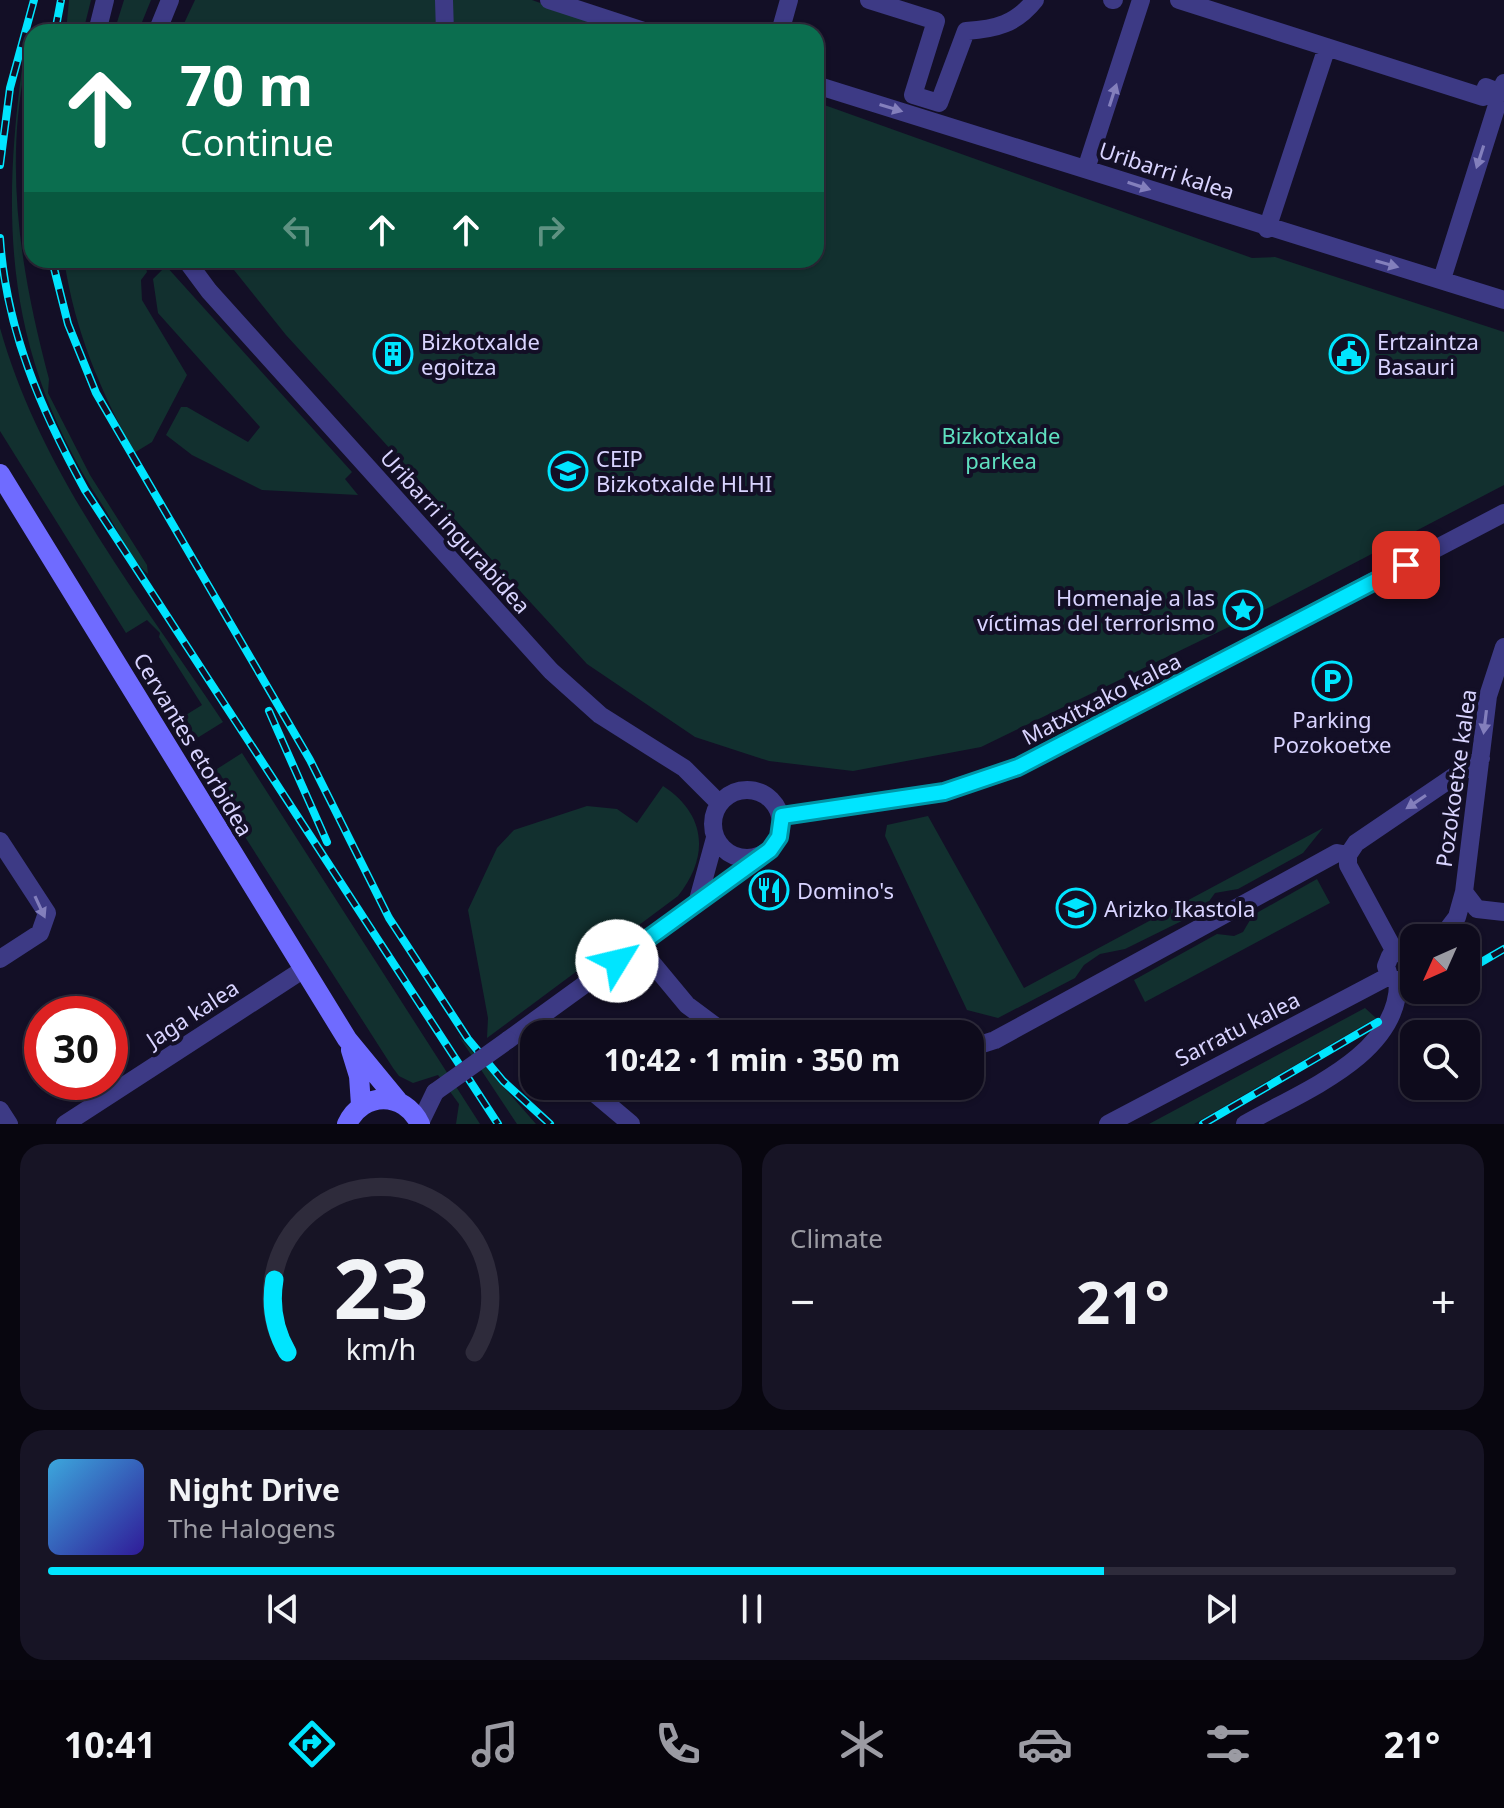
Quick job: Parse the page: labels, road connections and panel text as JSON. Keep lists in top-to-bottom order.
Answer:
{
  "streets": {
    "street": [
      "Uribarri kalea",
      "Uribarri ingurabidea",
      "Matxitxako kalea",
      "Cervantes etorbidea",
      "Pozokoetxe kalea",
      "Jaga kalea",
      "Sarratu kalea"
    ]
  },
  "crossings": [
    ["Uribarri ingurabidea", "Matxitxako kalea"],
    ["Cervantes etorbidea", "Jaga kalea"]
  ],
  "one_way": ["Uribarri kalea"],
  "parks": ["Bizkotxalde parkea"],
  "places": {
    "building": ["Bizkotxalde egoitza"],
    "public building": ["Ertzaintza Basauri"],
    "school or university": ["CEIP Bizkotxalde HLHI", "Arizko Ikastola"],
    "place": ["Homenaje a las víctimas del terrorismo"],
    "parking": ["Parking Pozokoetxe"],
    "restaurant": ["Domino's"]
  },
  "north": "bottom left",
  "page": {
    "turn": ["70 m", "Continue"],
    "limit": "30",
    "trip": "10:42 · 1 min · 350 m",
    "tile": "Climate",
    "heat": ["−", "21°", "+"],
    "song": ["Night Drive", "The Halogens"],
    "tabs": ["10:41", "21°"],
    "gauge": ["23", "km/h"]
  }
}
